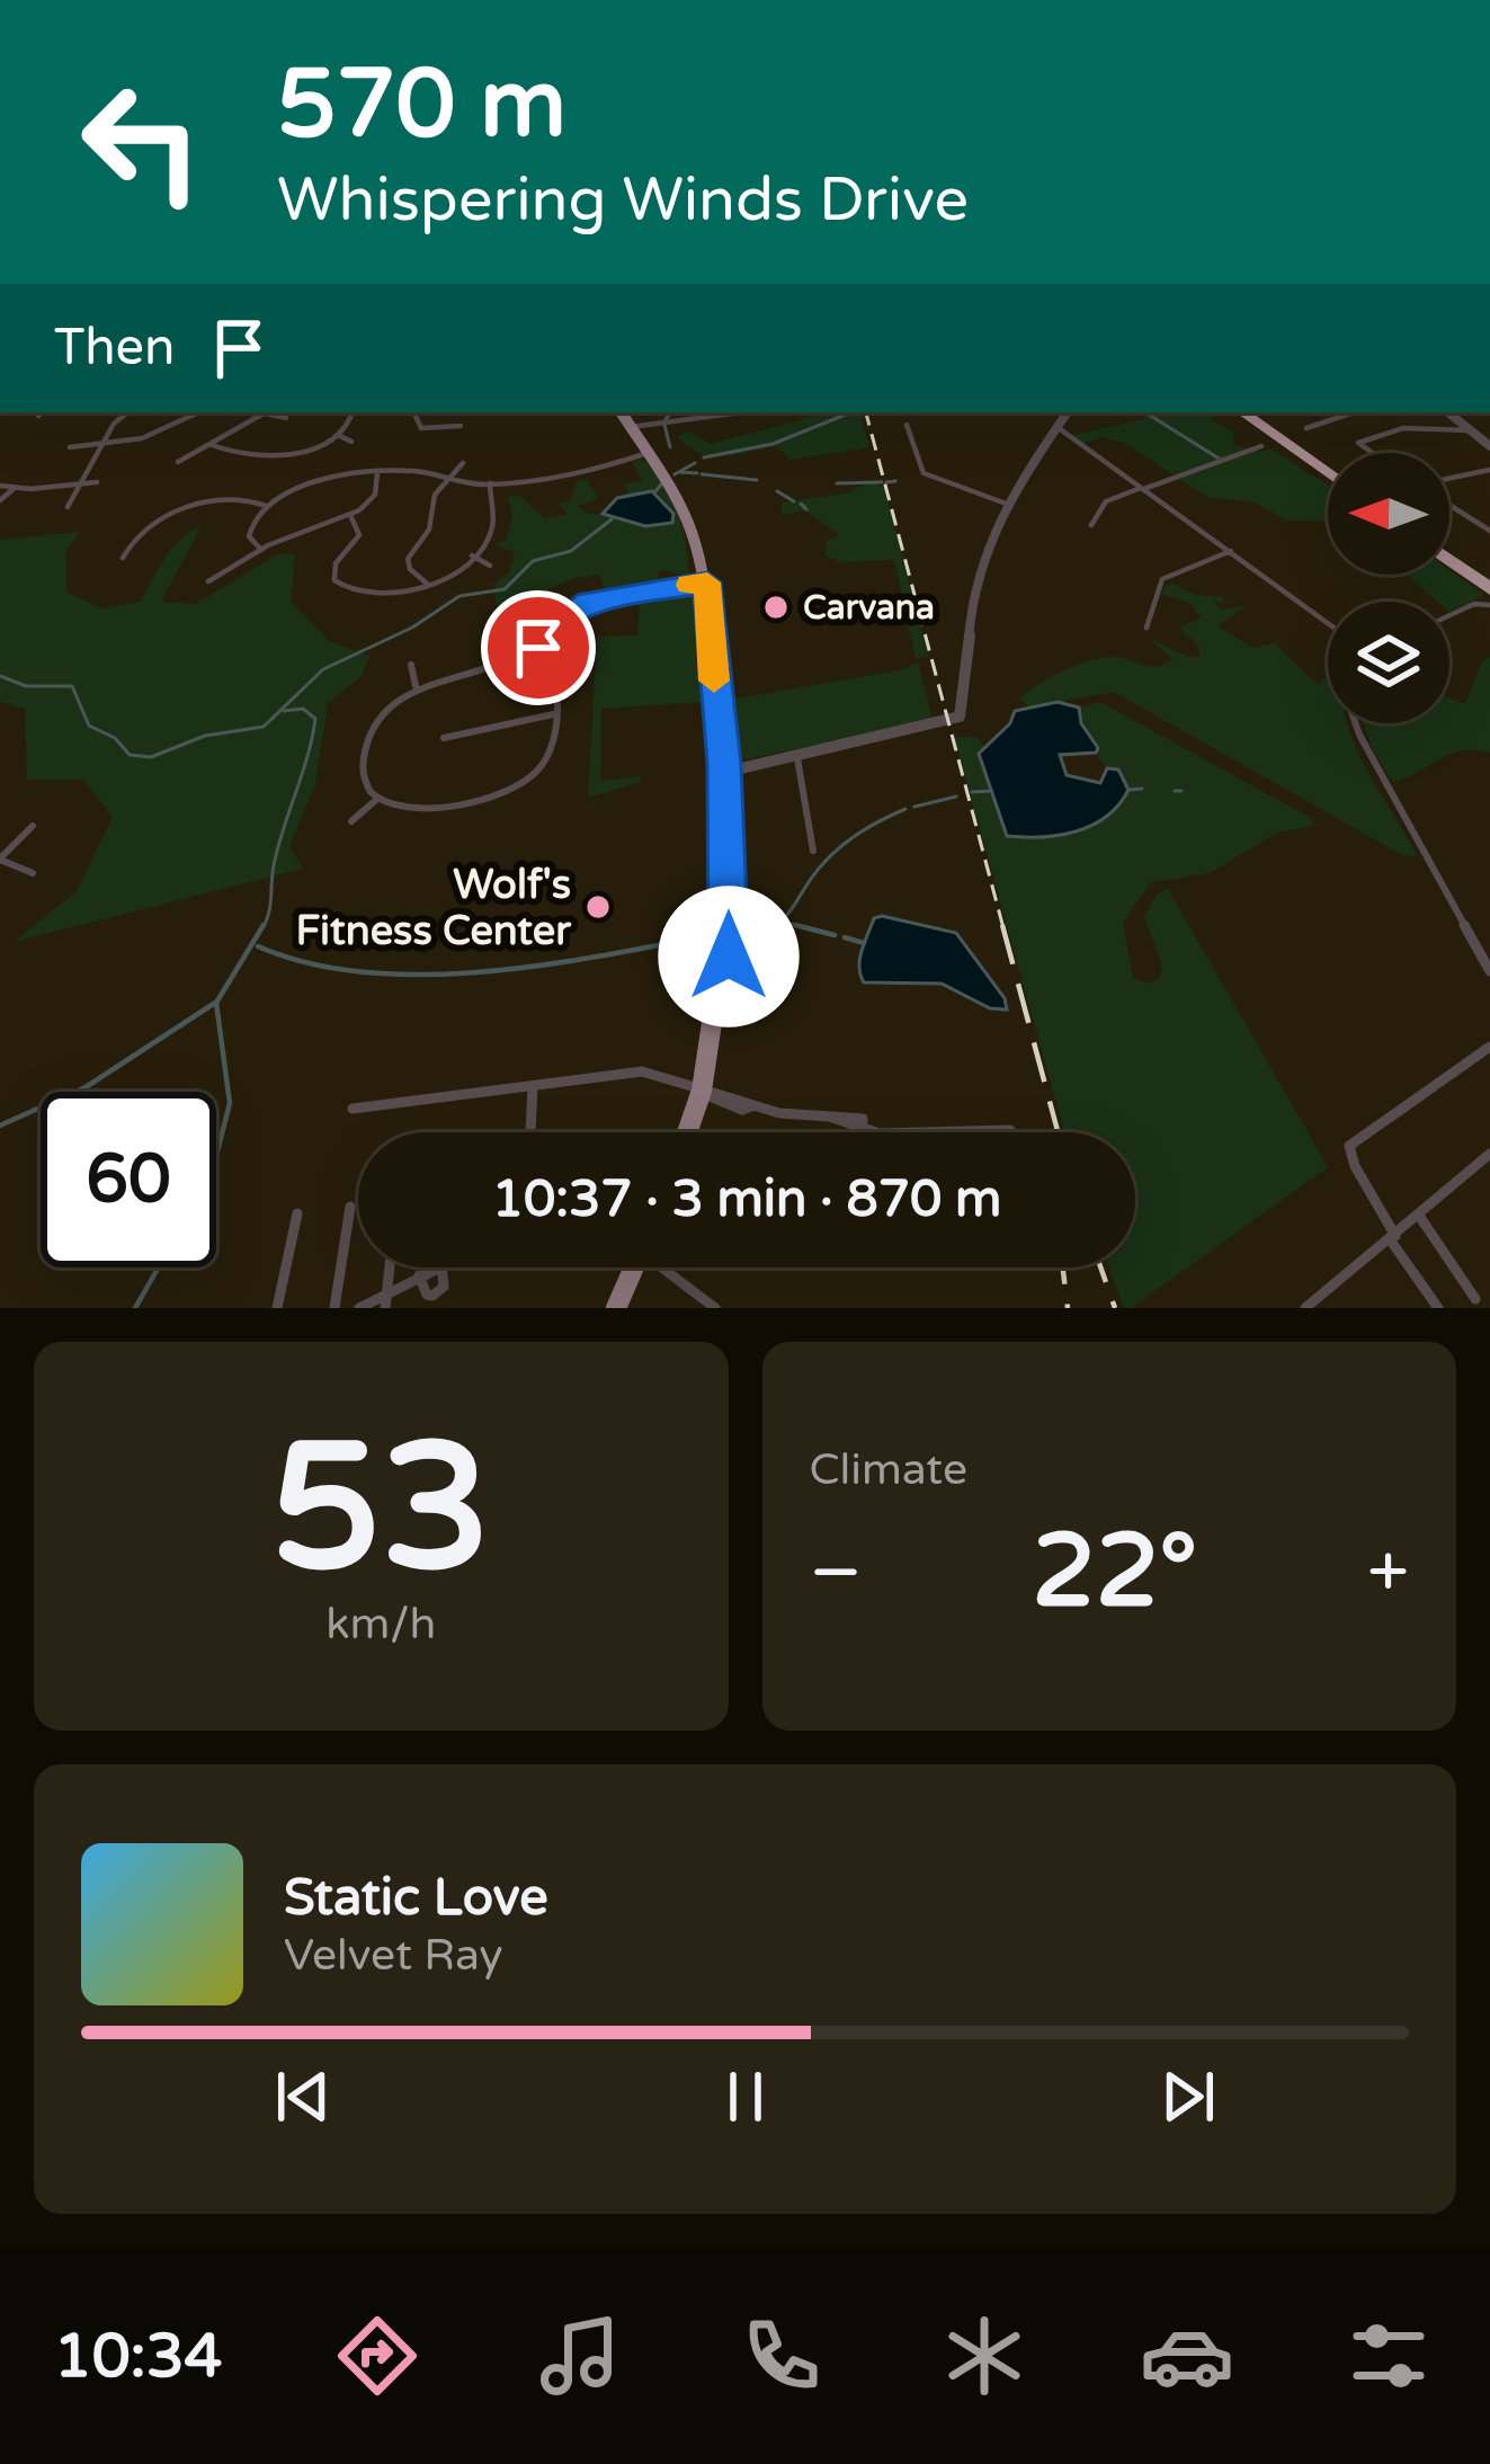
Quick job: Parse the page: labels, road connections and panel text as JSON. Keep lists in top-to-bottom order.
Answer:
{
  "places": ["Carvana", "Wolf's Fitness Center"],
  "north": "left",
  "page": {
    "turn": ["570 m", "Whispering Winds Drive"],
    "then": "Then",
    "limit": "60",
    "trip": "10:37 · 3 min · 870 m",
    "tile": [
      ["53", "km/h"],
      "Climate"
    ],
    "heat": ["−", "22°", "+"],
    "song": ["Static Love", "Velvet Ray"],
    "tabs": "10:34"
  }
}
